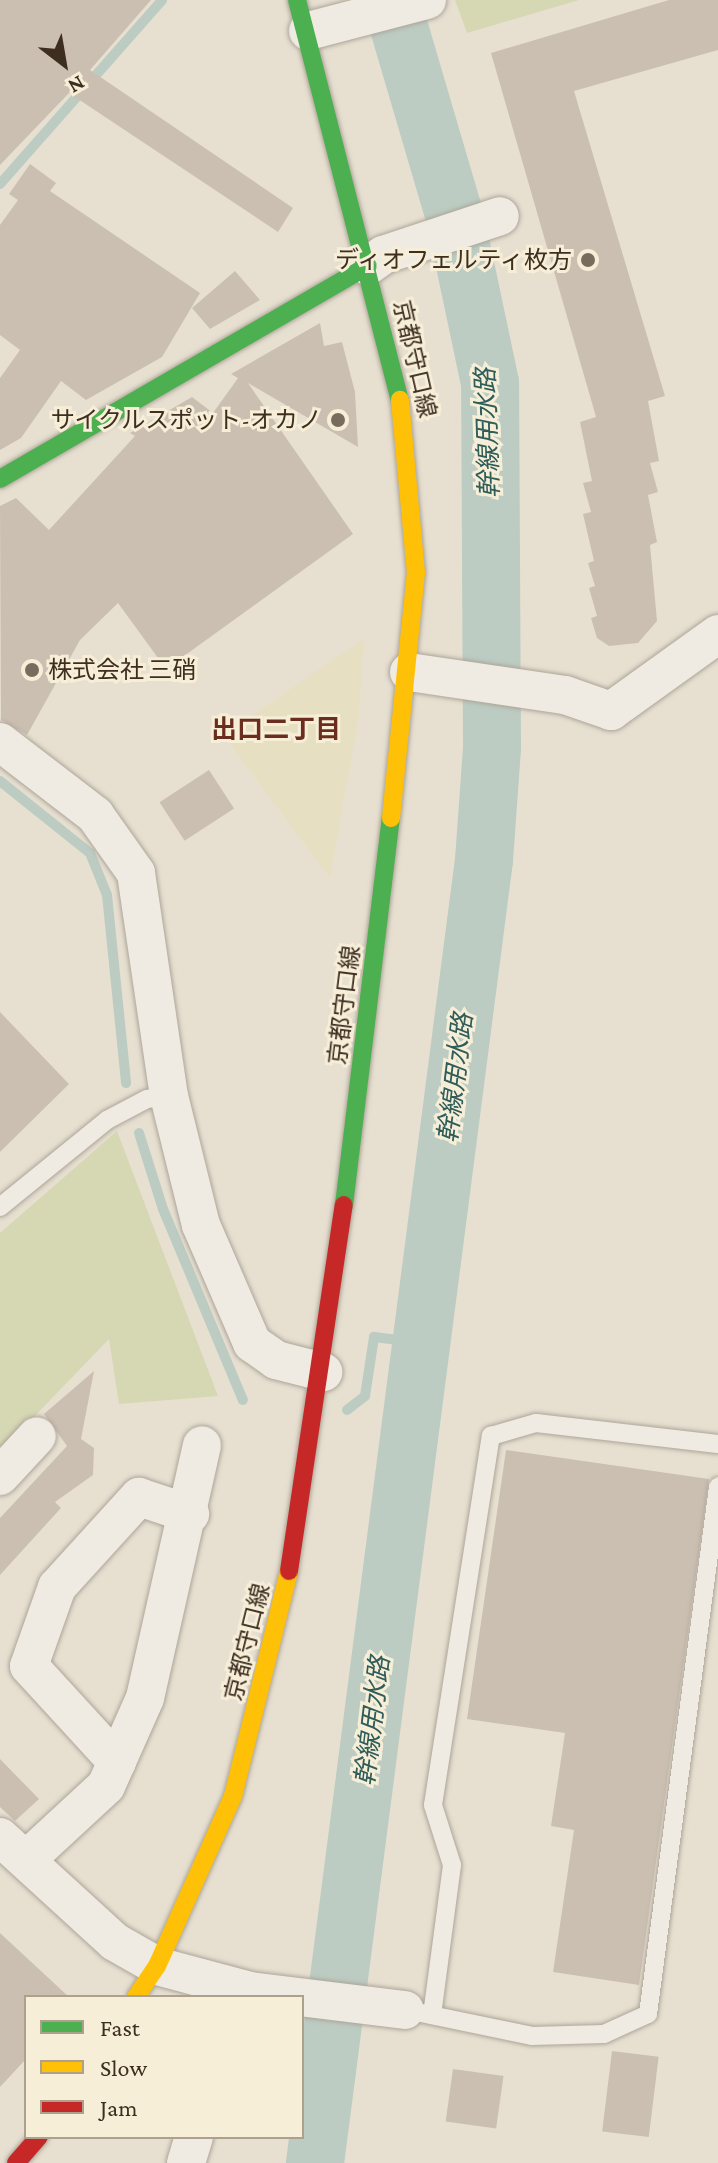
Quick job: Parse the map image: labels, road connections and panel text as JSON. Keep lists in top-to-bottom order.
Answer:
{
  "streets": {
    "main road": ["京都守口線"]
  },
  "districts": ["出口二丁目"],
  "water": ["幹線用水路"],
  "places": ["ディオフェルティ枚方", "サイクルスポット-オカノ", "株式会社 三硝"],
  "legend": ["Fast", "Slow", "Jam"],
  "north": "bottom right"
}
